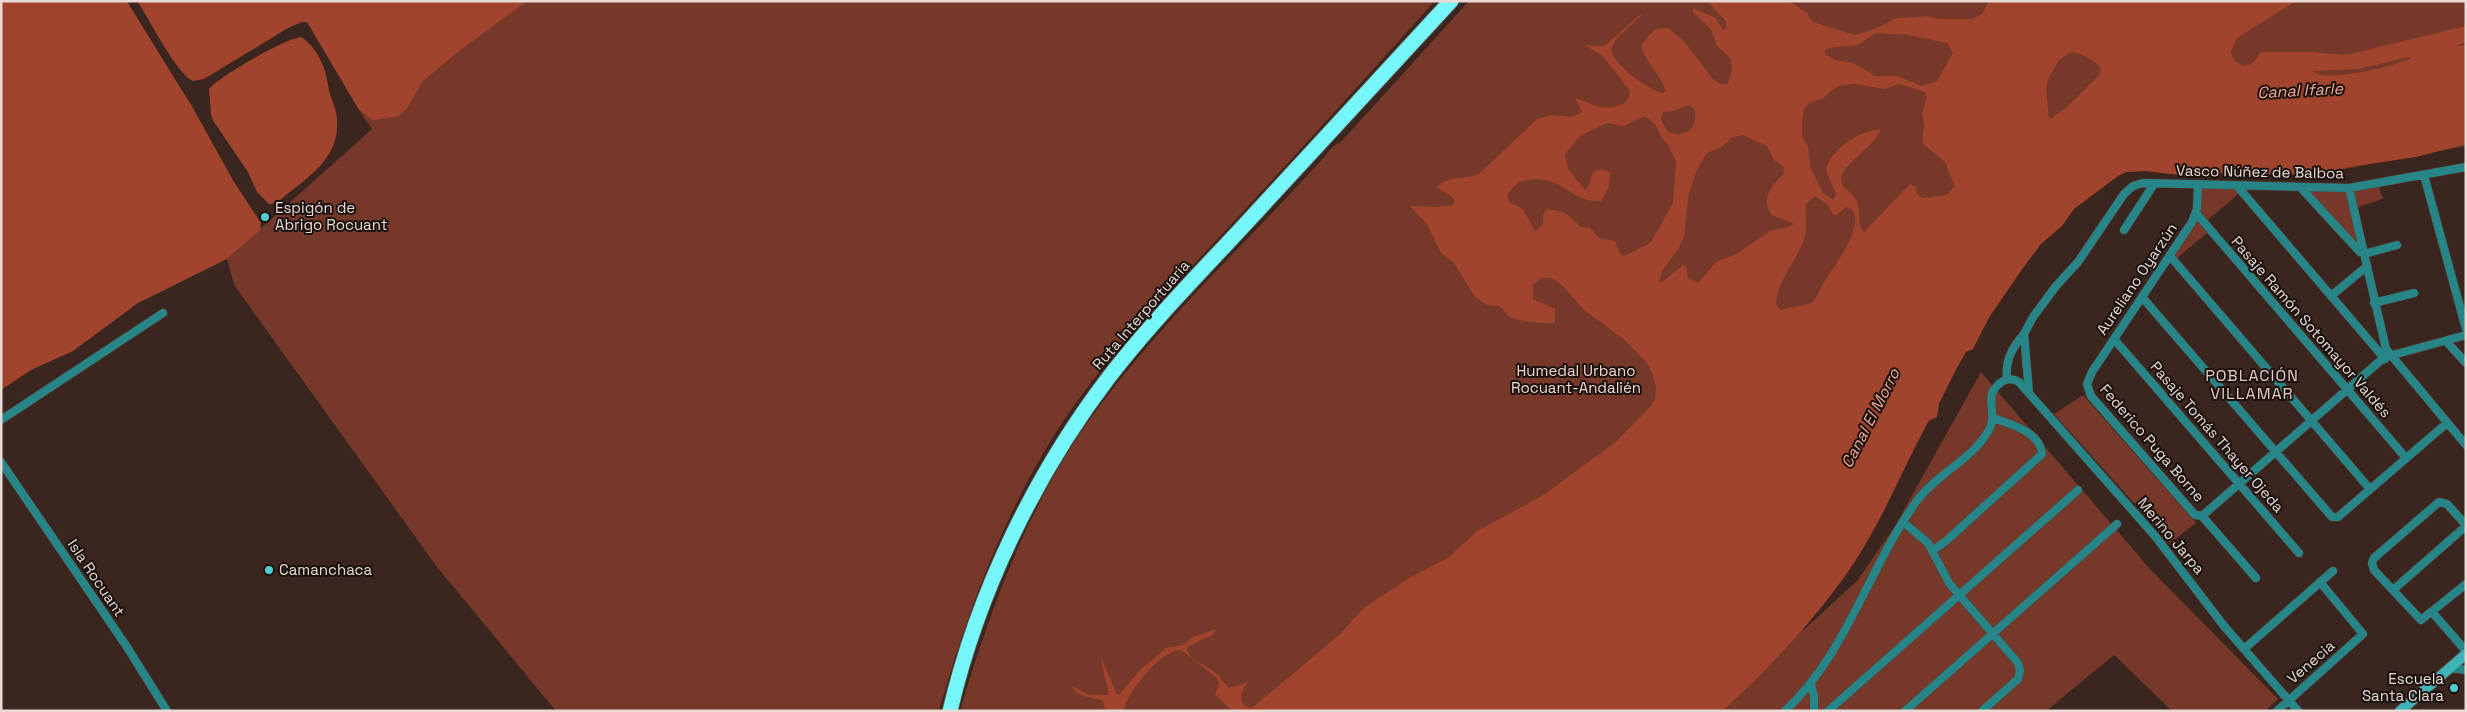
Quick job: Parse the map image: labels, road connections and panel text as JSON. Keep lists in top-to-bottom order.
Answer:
{
  "streets": {
    "highway": ["Ruta Interportuaria"],
    "street": [
      "Vasco Núñez de Balboa",
      "Aureliano Oyarzún",
      "Pasaje Ramón Sotomayor Valdés",
      "Pasaje Tomás Thayer Ojeda",
      "Federico Puga Borne",
      "Merino Jarpa",
      "Isla Rocuant",
      "Venecia"
    ]
  },
  "crossings": [
    ["Vasco Núñez de Balboa", "Aureliano Oyarzún"],
    ["Aureliano Oyarzún", "Pasaje Ramón Sotomayor Valdés"],
    ["Aureliano Oyarzún", "Pasaje Tomás Thayer Ojeda"],
    ["Aureliano Oyarzún", "Federico Puga Borne"],
    ["Merino Jarpa", "Venecia"]
  ],
  "districts": ["POBLACIÓN VILLAMAR"],
  "water": ["Canal Ifarle", "Canal El Morro"],
  "parks": ["Humedal Urbano Rocuant-Andalién"],
  "places": ["Espigón de Abrigo Rocuant", "Camanchaca", "Escuela Santa Clara"]
}
